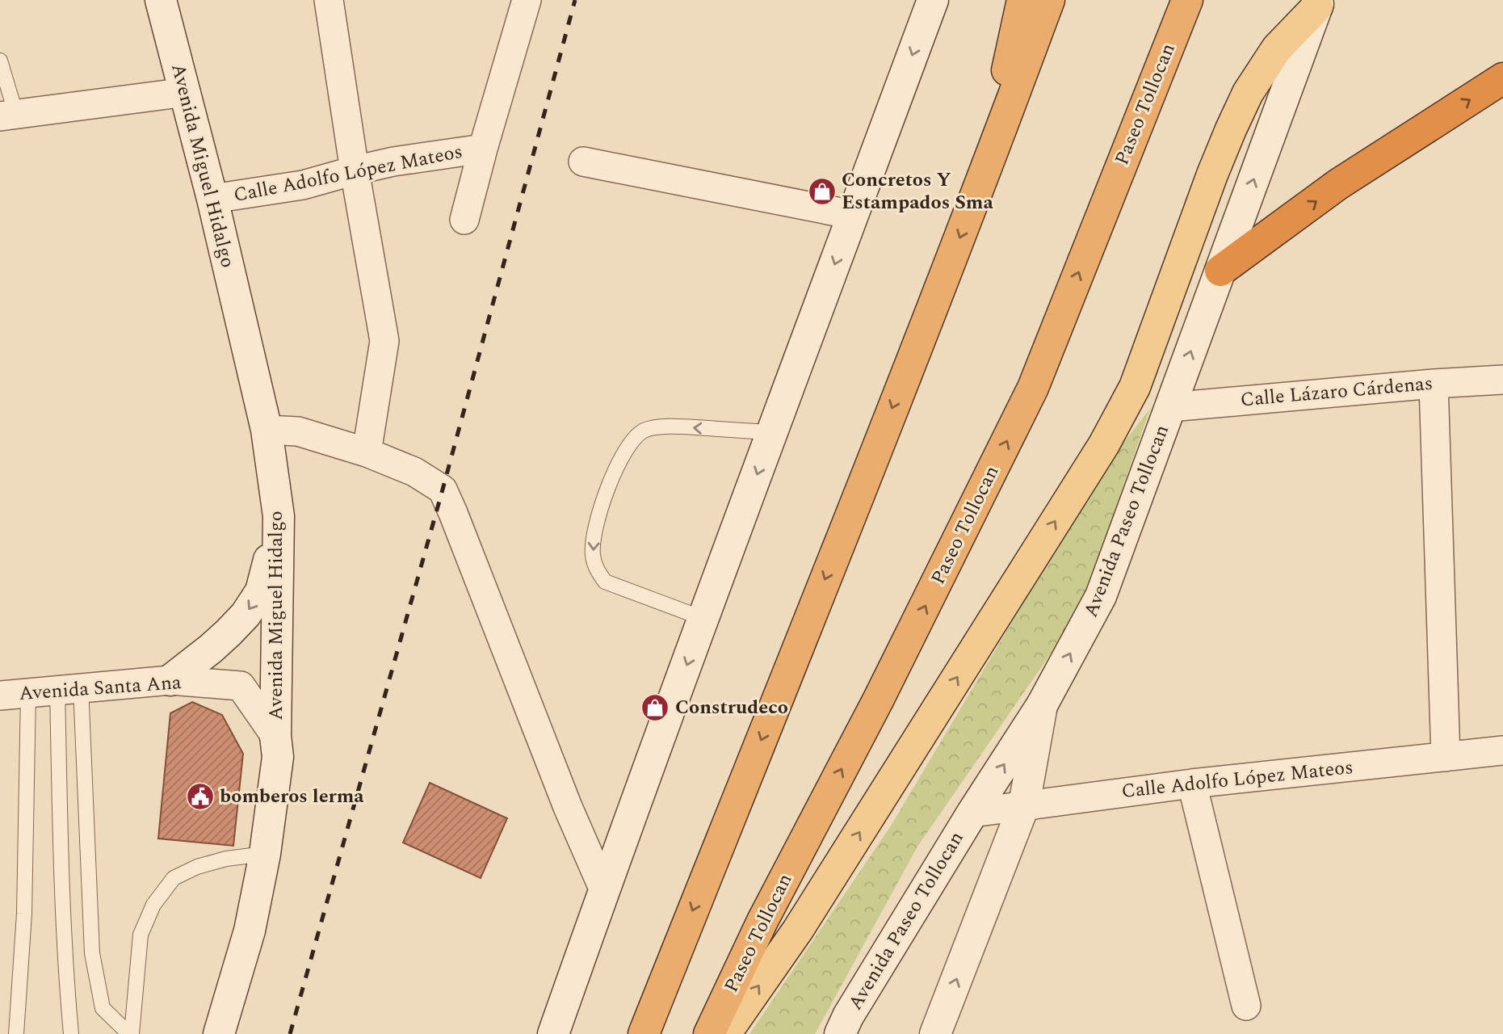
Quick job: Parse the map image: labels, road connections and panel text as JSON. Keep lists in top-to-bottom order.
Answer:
{
  "streets": {
    "highway": ["Paseo Tollocan"],
    "main road": ["Avenida Miguel Hidalgo", "Avenida Paseo Tollocan"],
    "street": ["Calle Adolfo López Mateos", "Calle Lázaro Cárdenas", "Avenida Santa Ana"]
  },
  "crossings": [
    ["Avenida Miguel Hidalgo", "Calle Adolfo López Mateos"],
    ["Avenida Miguel Hidalgo", "Avenida Santa Ana"],
    ["Calle Adolfo López Mateos", "Avenida Paseo Tollocan"],
    ["Calle Lázaro Cárdenas", "Avenida Paseo Tollocan"]
  ],
  "places": {
    "shop": ["Concretos Y Estampados Sma", "Construdeco"],
    "public building": ["bomberos lerma"]
  }
}
